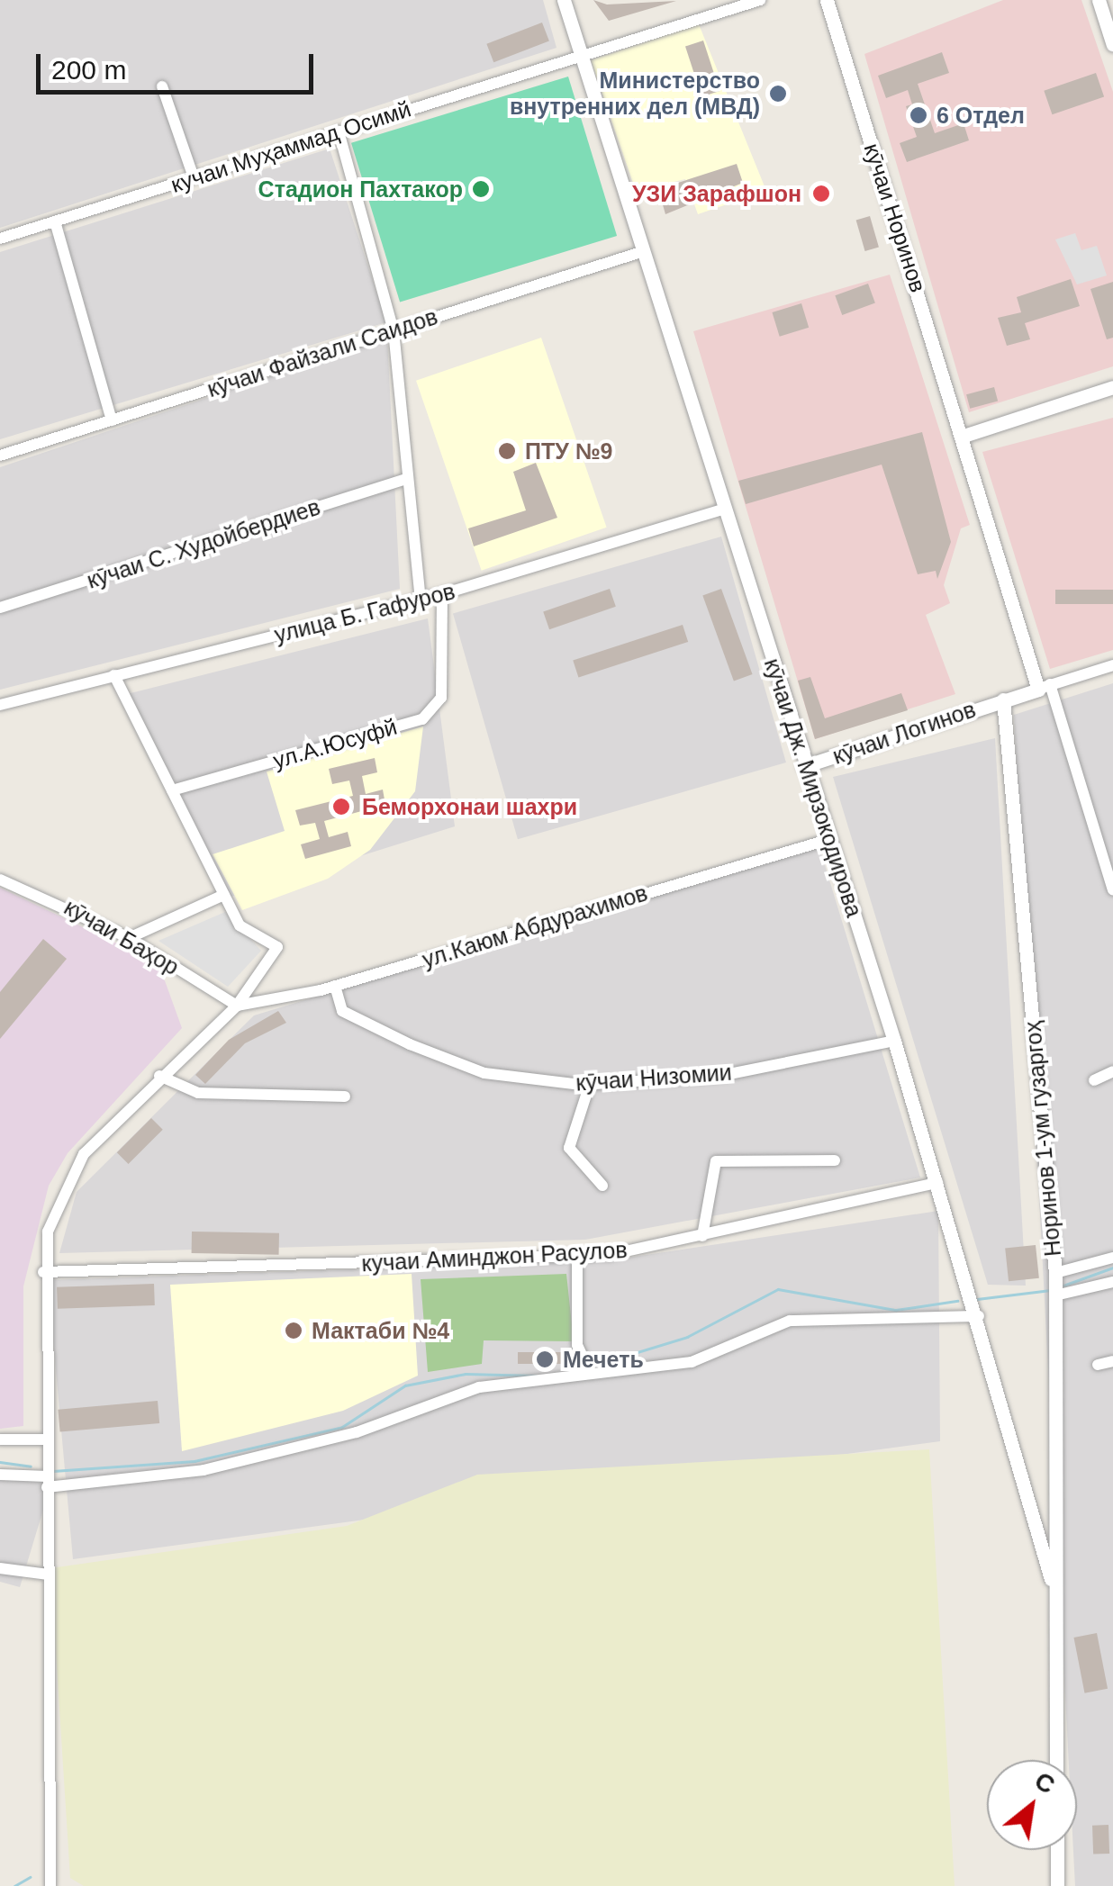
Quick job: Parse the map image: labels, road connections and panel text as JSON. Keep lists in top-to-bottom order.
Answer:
{
  "streets": {
    "street": [
      "кучаи Муҳаммад Осимй",
      "кӯчаи Норинов",
      "кӯчаи Файзали Саидов",
      "кӯчаи С. Худойбердиев",
      "улица Б. Гафуров",
      "кӯчаи Логинов",
      "ул.А.Юсуфй",
      "кӯчаи Дж. Мирзокодирова",
      "ул.Каюм Абдурахимов",
      "кӯчаи Баҳор",
      "кӯчаи Низомии",
      "Норинов 1-ум гузаргоҳ",
      "кучаи Аминджон Расулов"
    ]
  },
  "crossings": [
    ["кучаи Муҳаммад Осимй", "кӯчаи Дж. Мирзокодирова"],
    ["кӯчаи Норинов", "кӯчаи Логинов"],
    ["кӯчаи Файзали Саидов", "кӯчаи Дж. Мирзокодирова"],
    ["улица Б. Гафуров", "ул.А.Юсуфй"],
    ["улица Б. Гафуров", "кӯчаи Дж. Мирзокодирова"],
    ["кӯчаи Логинов", "кӯчаи Дж. Мирзокодирова"],
    ["кӯчаи Логинов", "Норинов 1-ум гузаргоҳ"],
    ["кӯчаи Дж. Мирзокодирова", "ул.Каюм Абдурахимов"],
    ["кӯчаи Дж. Мирзокодирова", "кӯчаи Низомии"],
    ["кӯчаи Дж. Мирзокодирова", "Норинов 1-ум гузаргоҳ"],
    ["кӯчаи Дж. Мирзокодирова", "кучаи Аминджон Расулов"],
    ["ул.Каюм Абдурахимов", "кӯчаи Баҳор"],
    ["ул.Каюм Абдурахимов", "кӯчаи Низомии"]
  ],
  "places": [
    "Министерство внутренних дел (МВД)",
    "6 Отдел",
    "Стадион Пахтакор",
    "УЗИ Зарафшон",
    "ПТУ №9",
    "Беморхонаи шахри",
    "Мактаби №4",
    "Мечеть"
  ],
  "scale_bar": "200 m",
  "north": "top right"
}
